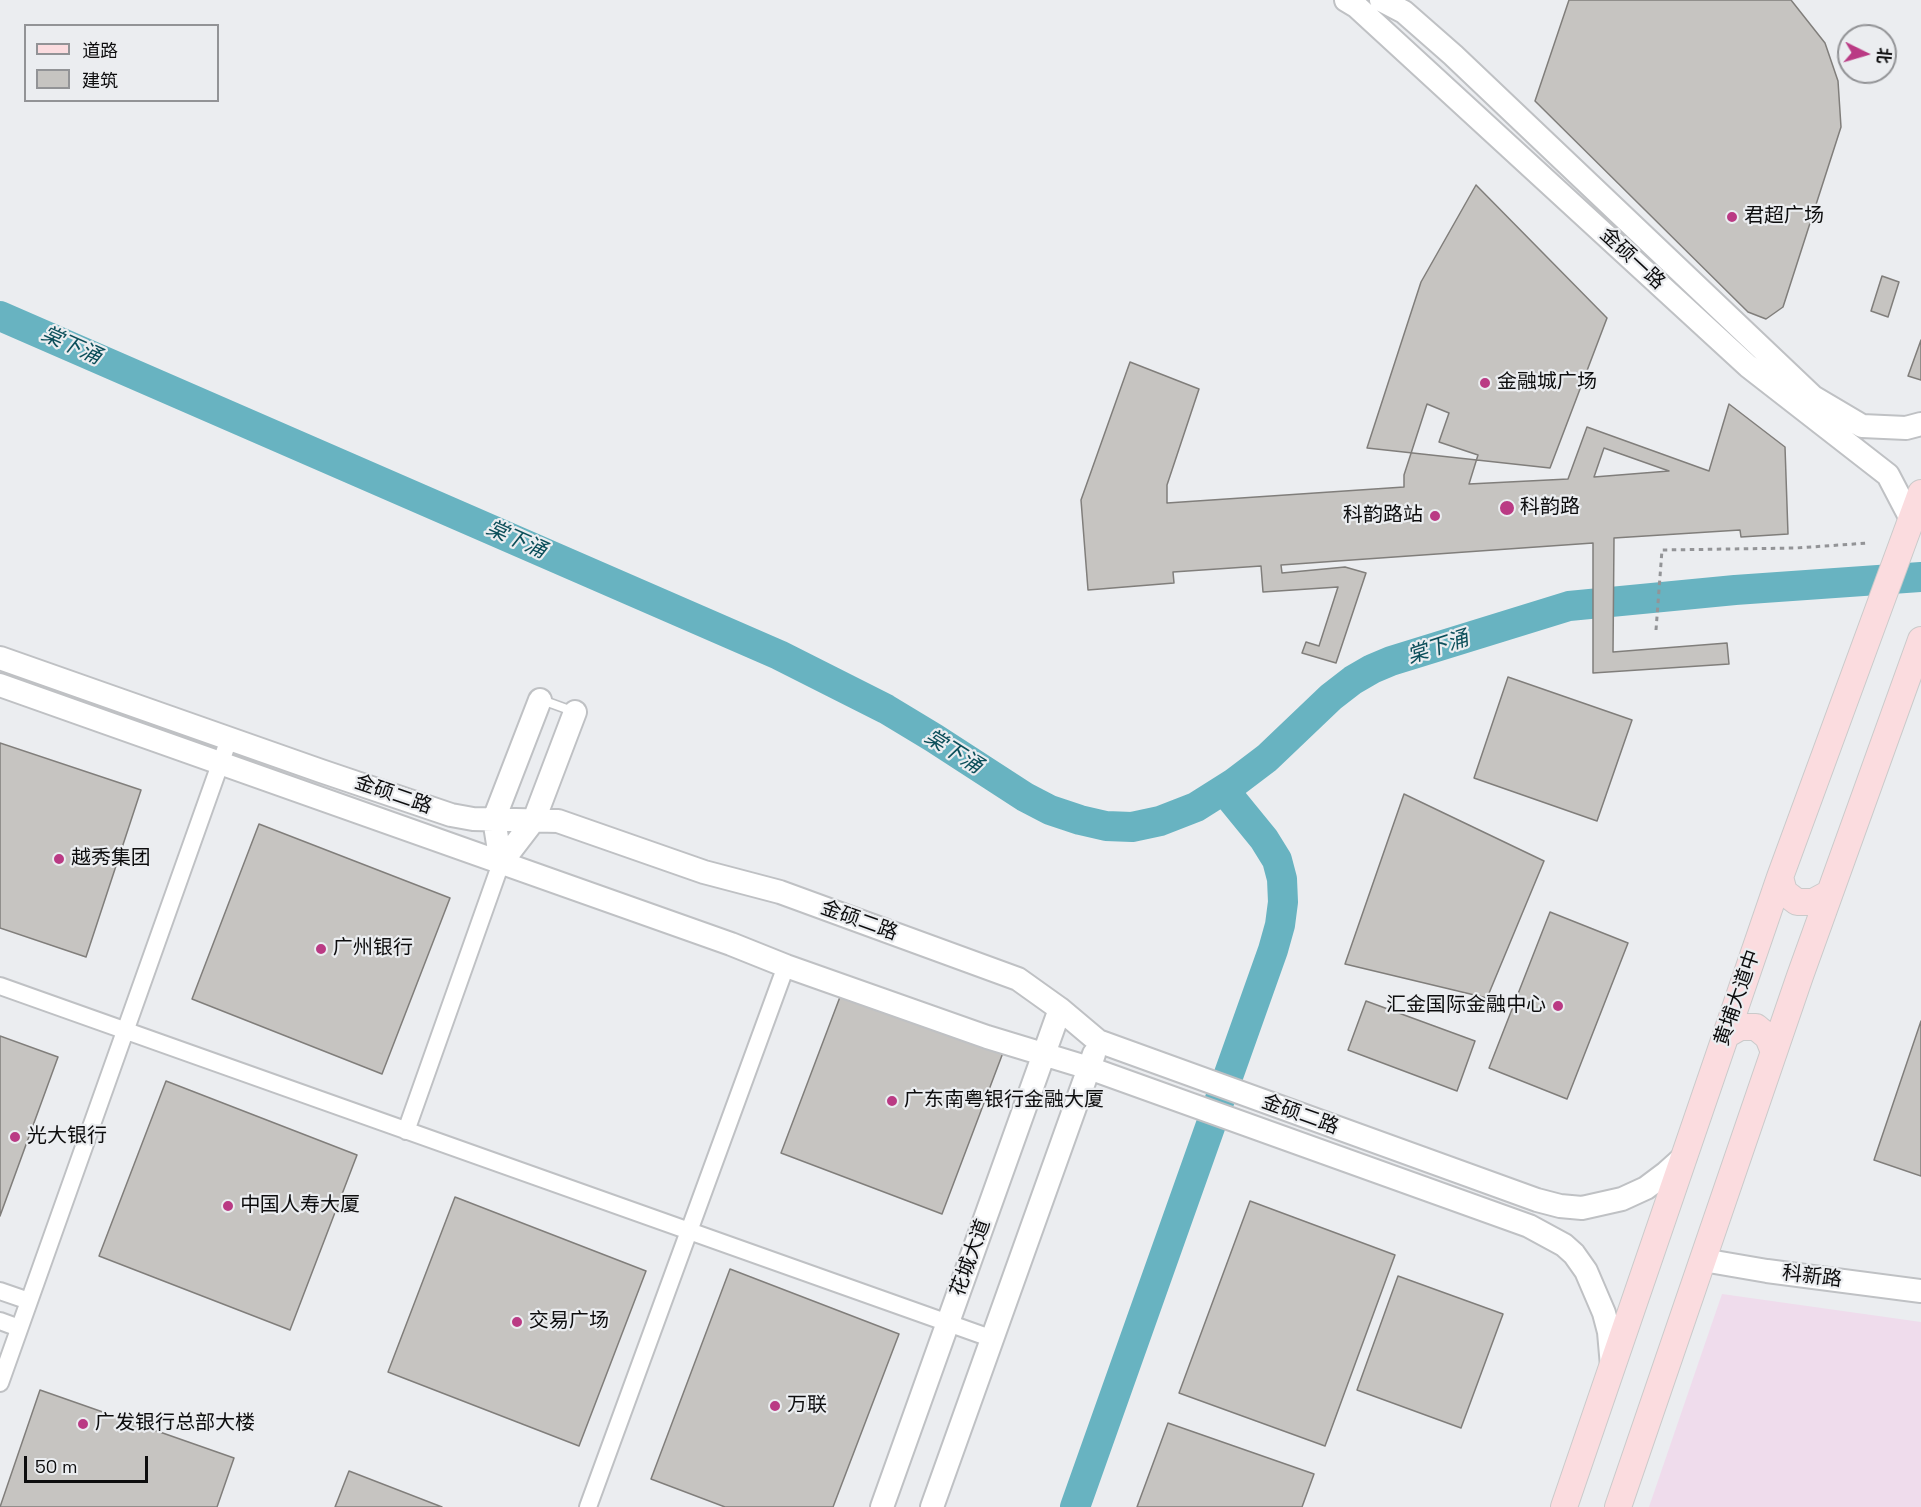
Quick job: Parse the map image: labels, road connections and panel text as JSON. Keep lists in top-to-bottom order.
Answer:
{
  "streets": {
    "main road": ["黄埔大道中"],
    "street": [
      "金硕一路",
      "金硕二路",
      "花城大道",
      "科新路"
    ]
  },
  "crossings": [
    ["金硕一路", "黄埔大道中"],
    ["金硕二路", "黄埔大道中"],
    ["金硕二路", "花城大道"]
  ],
  "water": ["棠下涌"],
  "places": [
    "君超广场",
    "金融城广场",
    "科韵路",
    "科韵路站",
    "越秀集团",
    "广州银行",
    "汇金国际金融中心",
    "广东南粤银行金融大厦",
    "光大银行",
    "中国人寿大厦",
    "交易广场",
    "万联",
    "广发银行总部大楼"
  ],
  "legend": ["道路", "建筑"],
  "scale_bar": "50 m",
  "north": "right"
}
